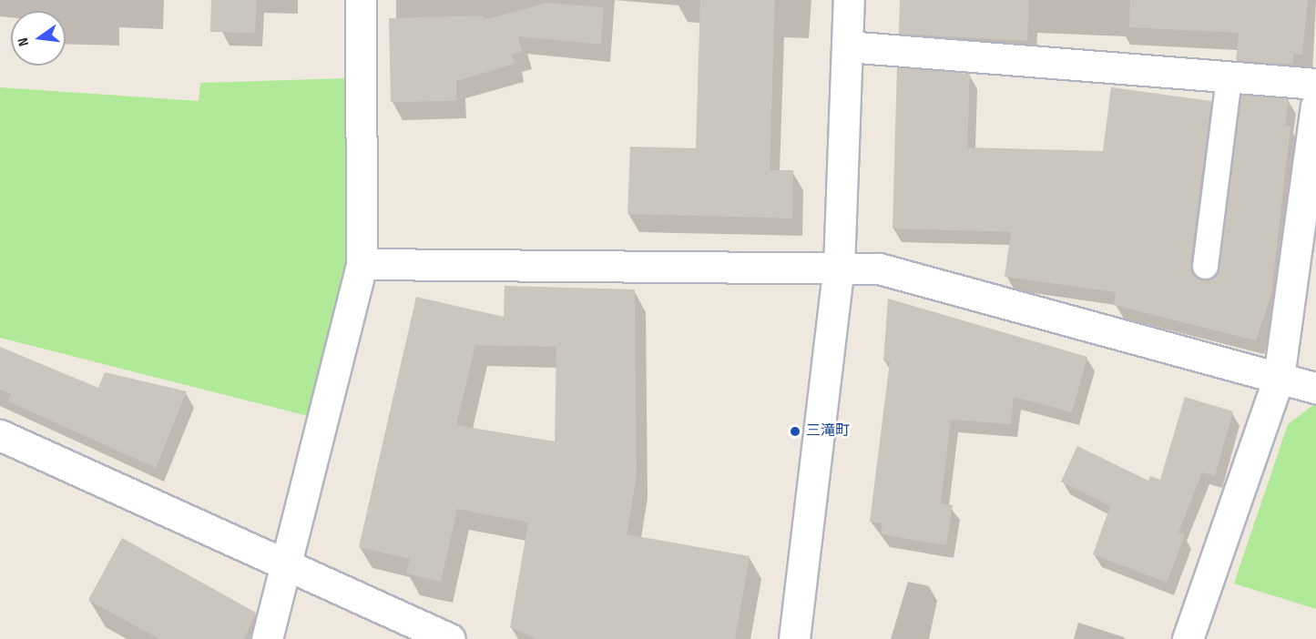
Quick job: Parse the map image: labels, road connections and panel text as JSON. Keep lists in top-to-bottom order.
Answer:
{
  "places": ["三滝町"],
  "north": "left"
}
